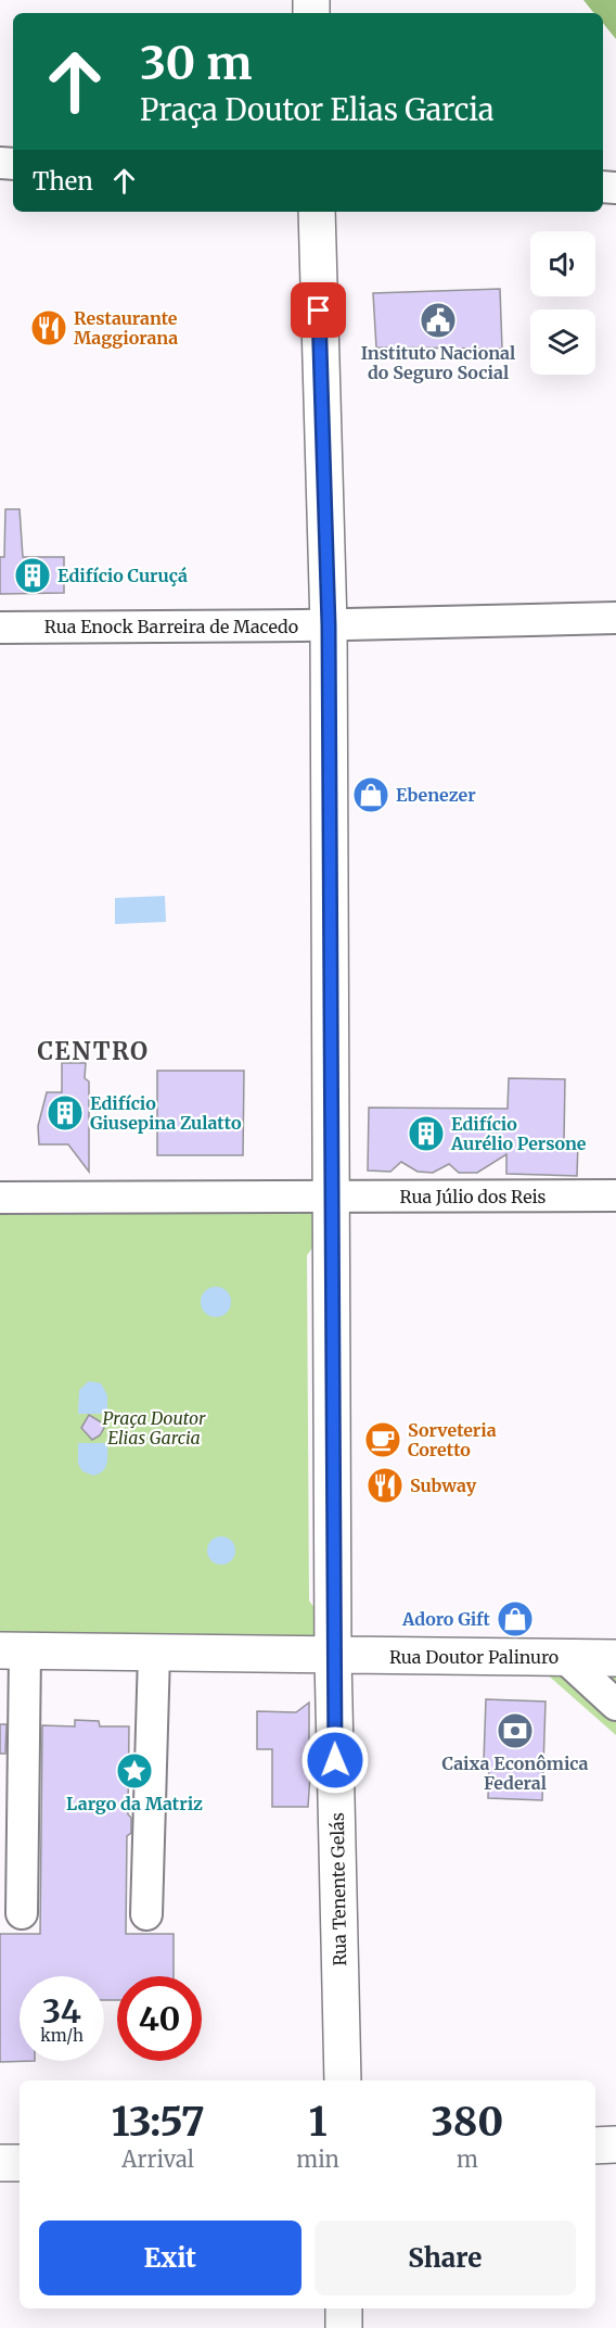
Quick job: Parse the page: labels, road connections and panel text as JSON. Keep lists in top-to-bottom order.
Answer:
{
  "streets": {
    "street": [
      "Rua Enock Barreira de Macedo",
      "Rua Júlio dos Reis",
      "Rua Doutor Palinuro",
      "Rua Tenente Gelás"
    ]
  },
  "crossings": [
    ["Rua Doutor Palinuro", "Rua Tenente Gelás"]
  ],
  "districts": ["CENTRO"],
  "parks": ["Praça Doutor Elias Garcia"],
  "places": {
    "public building": ["Instituto Nacional do Seguro Social"],
    "restaurant": ["Restaurante Maggiorana", "Subway"],
    "building": ["Edifício Curuçá", "Edifício Giusepina Zulatto", "Edifício Aurélio Persone"],
    "shop": ["Ebenezer", "Adoro Gift"],
    "cafe": ["Sorveteria Coretto"],
    "bank": ["Caixa Econômica Federal"],
    "place": ["Largo da Matriz"]
  },
  "page": {
    "turn": ["30 m", "Praça Doutor Elias Garcia"],
    "then": "Then",
    "speed": "34 km/h",
    "limit": "40",
    "eta": [
      "13:57",
      "Arrival",
      "1",
      "min",
      "380",
      "m"
    ],
    "buttons": ["Exit", "Share"]
  }
}
